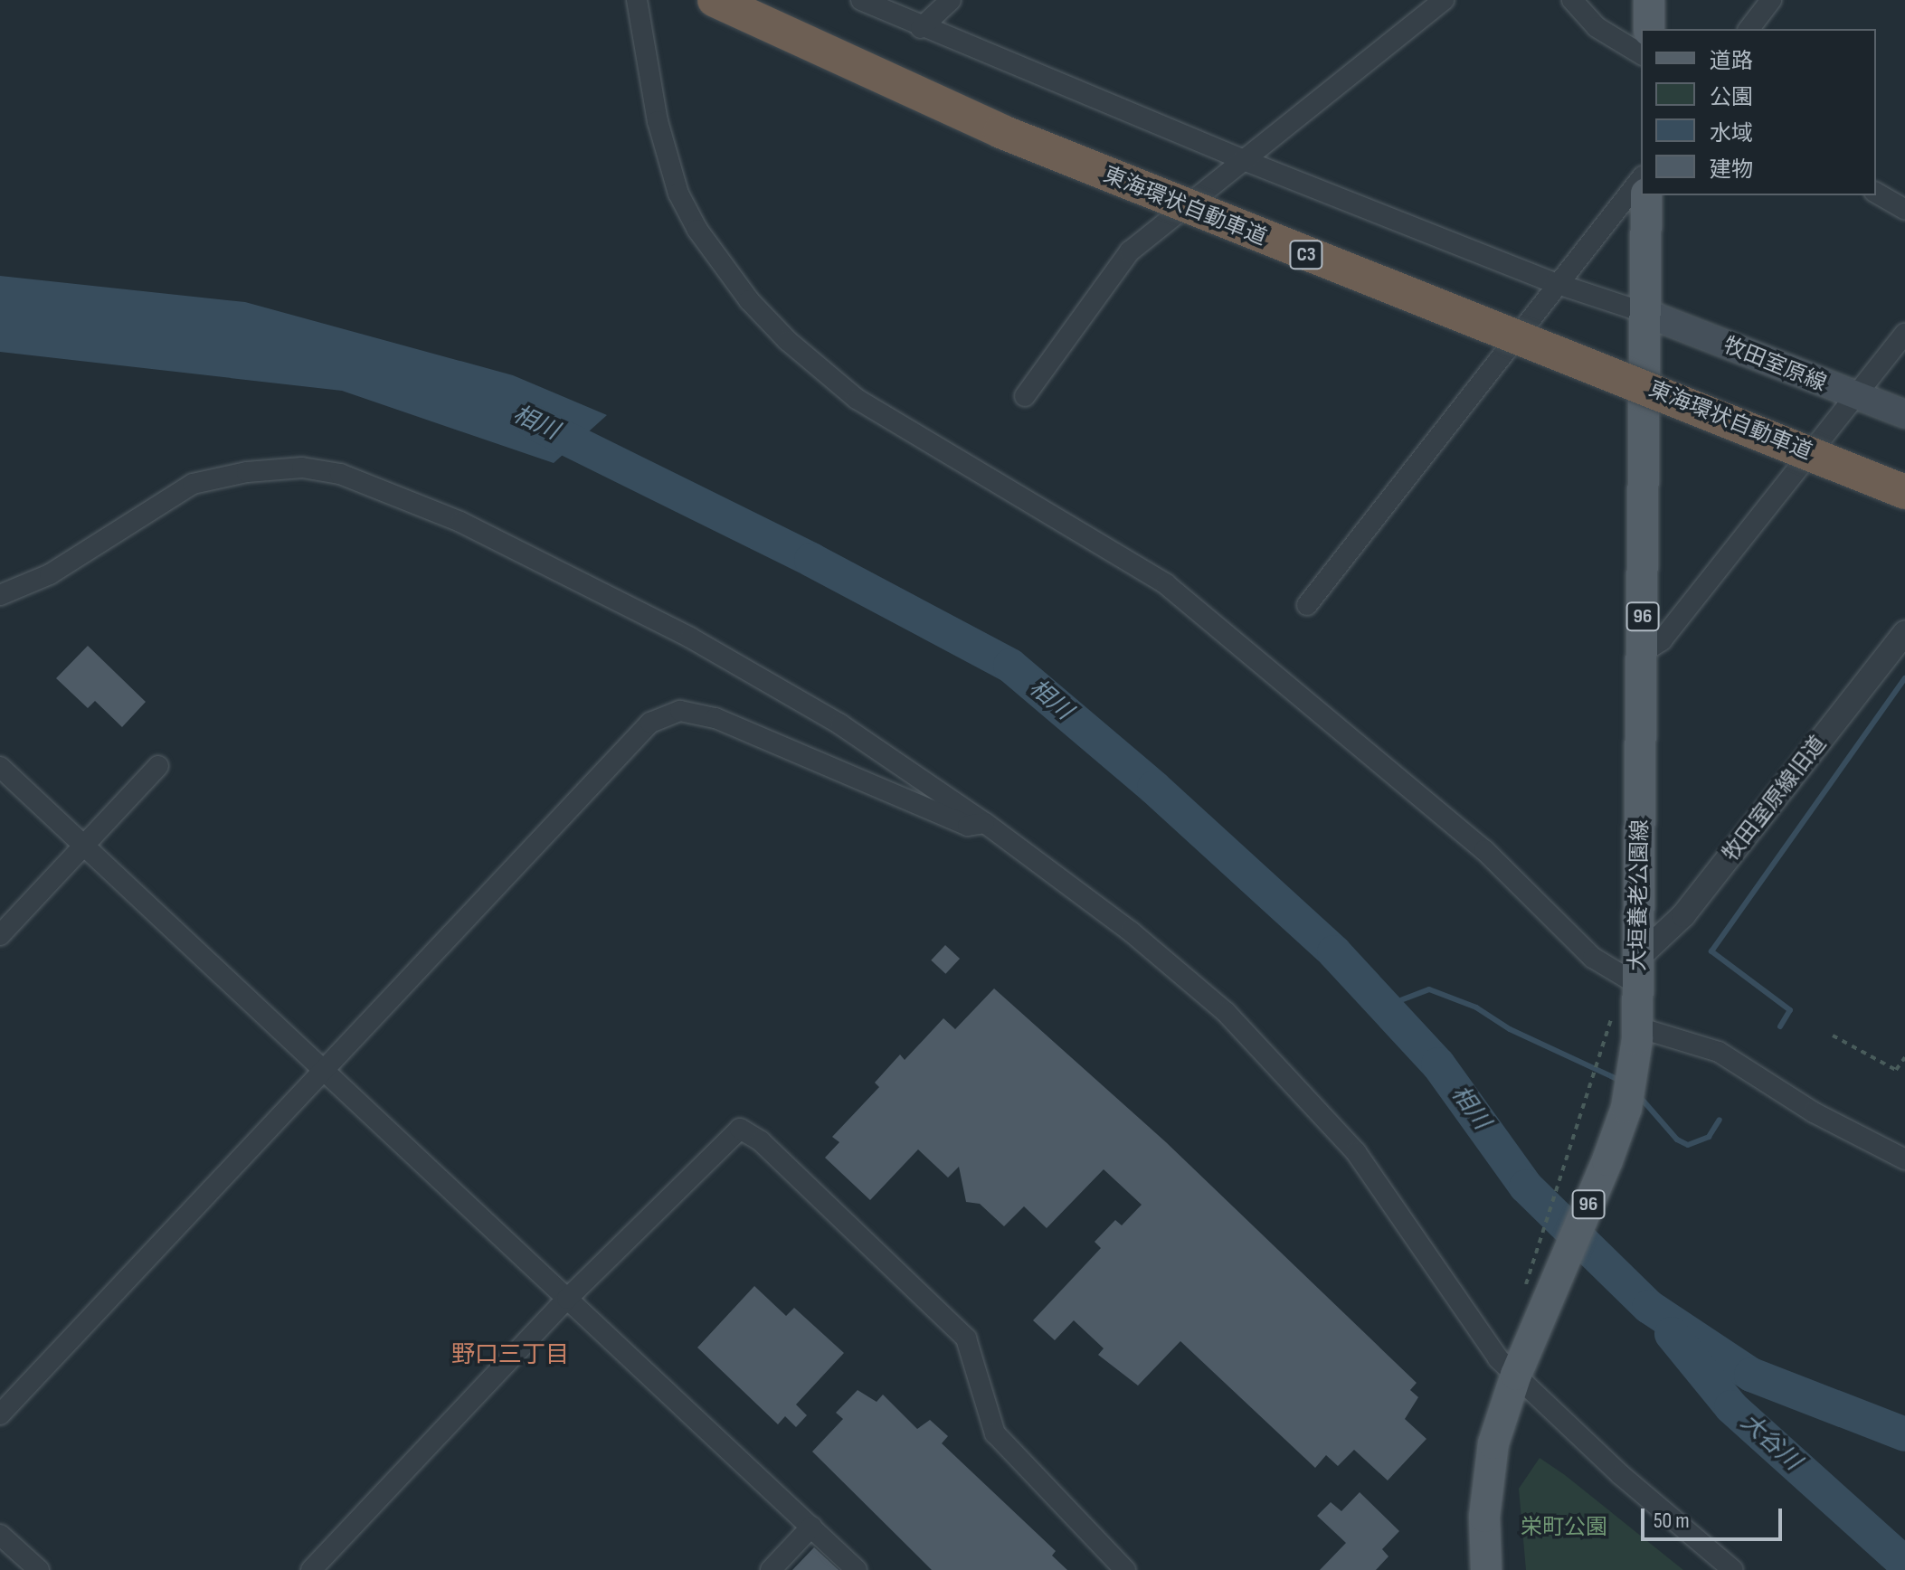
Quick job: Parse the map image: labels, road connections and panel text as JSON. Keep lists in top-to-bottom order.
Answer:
{
  "streets": {
    "highway": ["東海環状自動車道", "C3"],
    "main road": ["牧田室原線", "96", "大垣養老公園線"],
    "street": ["牧田室原線旧道"]
  },
  "crossings": [
    ["牧田室原線", "大垣養老公園線"],
    ["牧田室原線旧道", "大垣養老公園線"]
  ],
  "districts": ["野口三丁目"],
  "water": ["相川", "大谷川"],
  "parks": ["栄町公園"],
  "legend": [
    "道路",
    "公園",
    "水域",
    "建物"
  ],
  "scale_bar": "50 m"
}
